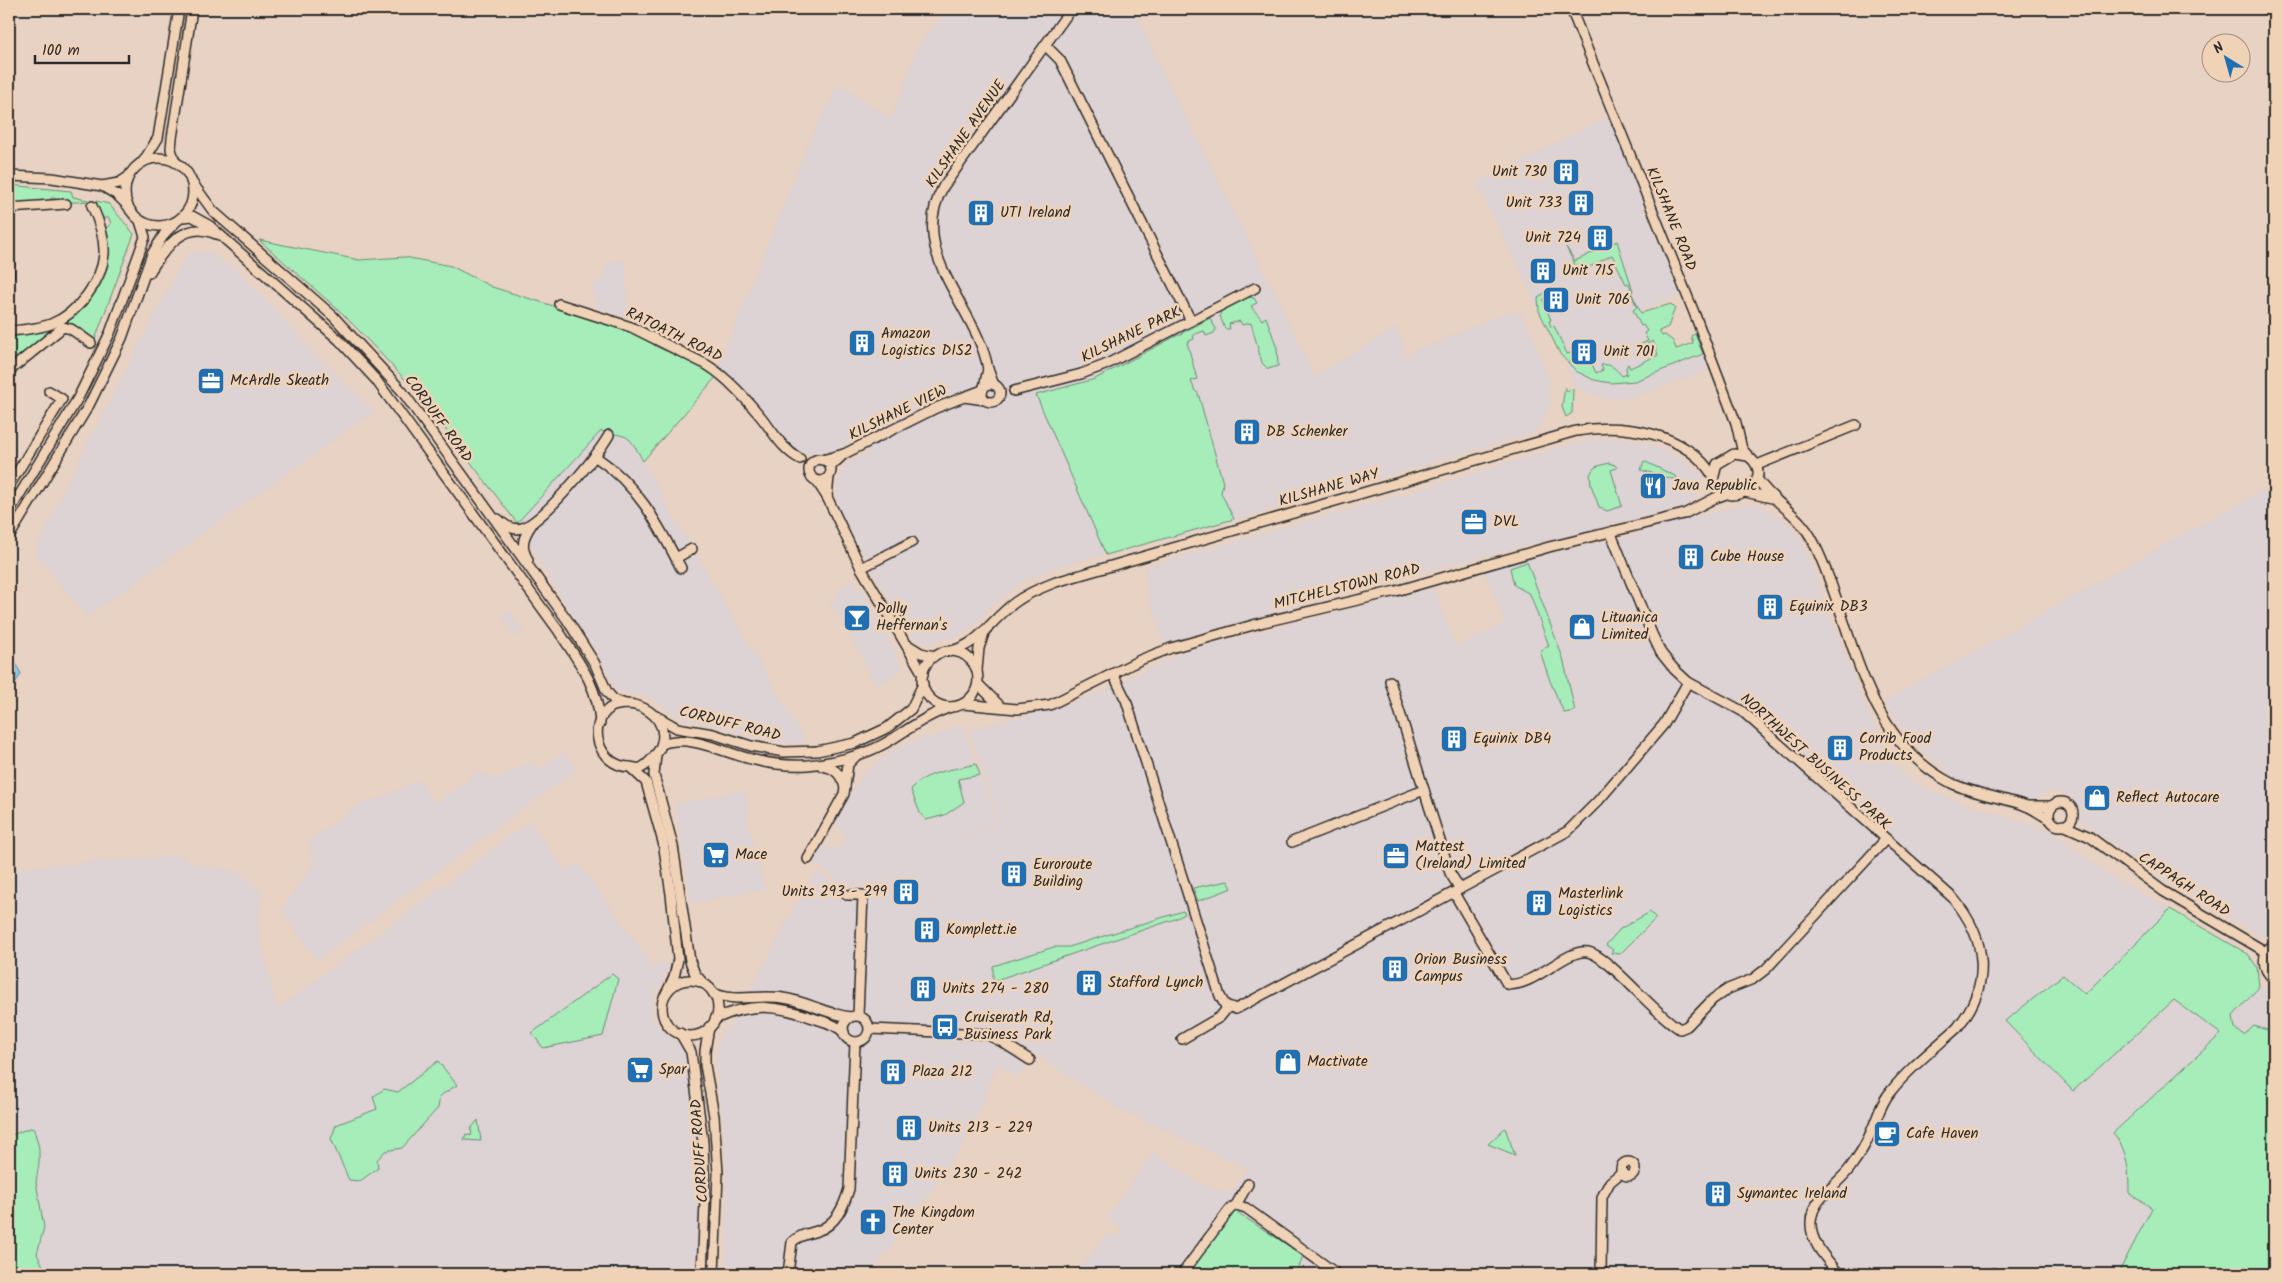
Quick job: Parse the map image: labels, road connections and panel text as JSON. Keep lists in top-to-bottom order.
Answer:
{
  "streets": {
    "street": [
      "KILSHANE AVENUE",
      "KILSHANE ROAD",
      "RATOATH ROAD",
      "KILSHANE PARK",
      "KILSHANE VIEW",
      "CORDUFF ROAD",
      "KILSHANE WAY",
      "MITCHELSTOWN ROAD",
      "NORTHWEST BUSINESS PARK",
      "CAPPAGH ROAD"
    ]
  },
  "crossings": [
    ["KILSHANE AVENUE", "KILSHANE PARK"],
    ["KILSHANE AVENUE", "KILSHANE VIEW"],
    ["KILSHANE ROAD", "KILSHANE WAY"],
    ["KILSHANE ROAD", "MITCHELSTOWN ROAD"],
    ["KILSHANE ROAD", "CAPPAGH ROAD"],
    ["RATOATH ROAD", "KILSHANE VIEW"],
    ["RATOATH ROAD", "CORDUFF ROAD"],
    ["RATOATH ROAD", "KILSHANE WAY"],
    ["RATOATH ROAD", "MITCHELSTOWN ROAD"],
    ["KILSHANE PARK", "KILSHANE VIEW"],
    ["CORDUFF ROAD", "KILSHANE WAY"],
    ["CORDUFF ROAD", "MITCHELSTOWN ROAD"],
    ["KILSHANE WAY", "MITCHELSTOWN ROAD"],
    ["KILSHANE WAY", "CAPPAGH ROAD"],
    ["MITCHELSTOWN ROAD", "NORTHWEST BUSINESS PARK"],
    ["MITCHELSTOWN ROAD", "CAPPAGH ROAD"]
  ],
  "places": {
    "building": [
      "Unit 730",
      "Unit 733",
      "UTI Ireland",
      "Unit 724",
      "Unit 715",
      "Unit 706",
      "Amazon Logistics DIS2",
      "Unit 701",
      "DB Schenker",
      "Cube House",
      "Equinix DB3",
      "Equinix DB4",
      "Corrib Food Products",
      "Euroroute Building",
      "Units 293 - 299",
      "Masterlink Logistics",
      "Komplett.ie",
      "Orion Business Campus",
      "Stafford Lynch",
      "Units 274 - 280",
      "Plaza 212",
      "Units 213 - 229",
      "Units 230 - 242",
      "Symantec Ireland"
    ],
    "office": ["McArdle Skeath", "DVL", "Mattest (Ireland) Limited"],
    "restaurant": ["Java Republic"],
    "bar": ["Dolly Heffernan's"],
    "shop": ["Lituanica Limited", "Reflect Autocare", "Mactivate"],
    "supermarket": ["Mace", "Spar"],
    "bus stop": ["Cruiserath Rd, Business Park"],
    "cafe": ["Cafe Haven"],
    "church": ["The Kingdom Center"]
  },
  "scale_bar": "100 m",
  "north": "top left"
}
